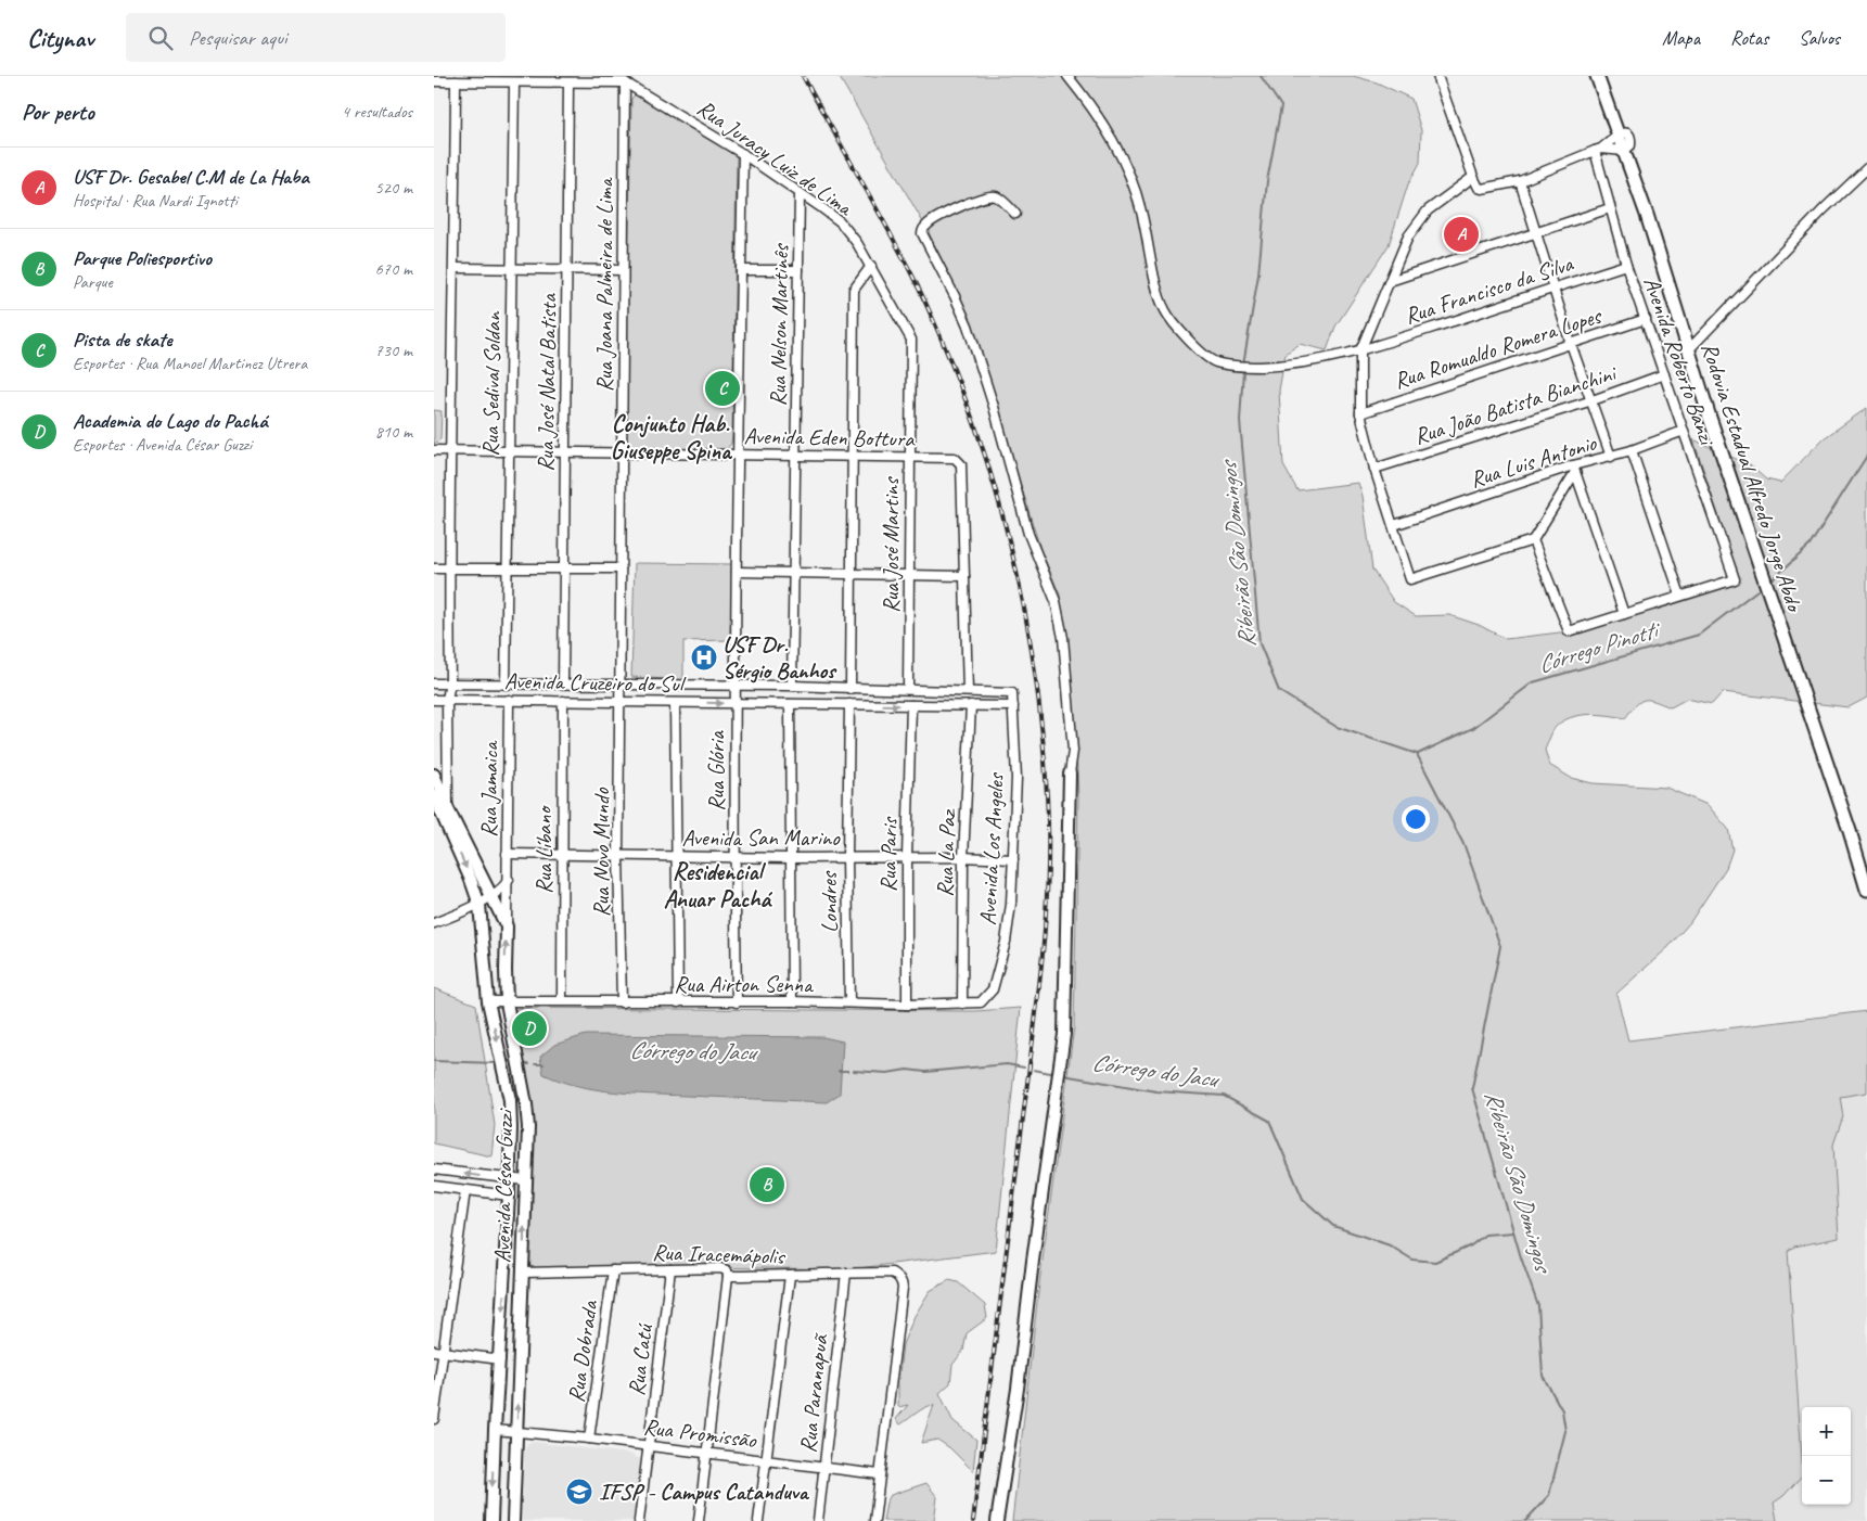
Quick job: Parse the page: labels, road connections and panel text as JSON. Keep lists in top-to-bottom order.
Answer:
{
  "streets": {
    "main road": ["Rodovia Estadual Alfredo Jorge Abdo"],
    "street": [
      "Rua Juracy Luiz de Lima",
      "Rua Joana Palmeira de Lima",
      "Rua Francisco da Silva",
      "Rua Nelson Martinês",
      "Rua Romualdo Romera Lopes",
      "Avenida Roberto Banzi",
      "Rua José Natal Batista",
      "Rua Sedival Soldan",
      "Rua João Batista Bianchini",
      "Avenida Eden Bottura",
      "Rua Luis Antonio",
      "Rua José Martins",
      "Avenida Cruzeiro do Sul",
      "Rua Glória",
      "Rua Jamaica",
      "Avenida San Marino",
      "Avenida Los Angeles",
      "Rua Líbano",
      "Rua Novo Mundo",
      "Rua La Paz",
      "Rua Paris",
      "Londres",
      "Rua Airton Senna",
      "Avenida César Guzzi",
      "Rua Iracemápolis",
      "Rua Dobrada",
      "Rua Catú",
      "Rua Paranapuã",
      "Rua Promissão"
    ]
  },
  "crossings": [
    ["Rua Juracy Luiz de Lima", "Rua Joana Palmeira de Lima"],
    ["Rua Juracy Luiz de Lima", "Rua Nelson Martinês"],
    ["Rua Juracy Luiz de Lima", "Rua José Martins"],
    ["Rua Juracy Luiz de Lima", "Rua Glória"],
    ["Rua Joana Palmeira de Lima", "Avenida Eden Bottura"],
    ["Rua Joana Palmeira de Lima", "Avenida Cruzeiro do Sul"],
    ["Rua Joana Palmeira de Lima", "Rua Novo Mundo"],
    ["Rua Francisco da Silva", "Avenida Roberto Banzi"],
    ["Rua Nelson Martinês", "Avenida Eden Bottura"],
    ["Rua Nelson Martinês", "Avenida Cruzeiro do Sul"],
    ["Rua Romualdo Romera Lopes", "Avenida Roberto Banzi"],
    ["Avenida Roberto Banzi", "Rua João Batista Bianchini"],
    ["Avenida Roberto Banzi", "Rua Luis Antonio"],
    ["Rua José Natal Batista", "Avenida Eden Bottura"],
    ["Rua José Natal Batista", "Avenida Cruzeiro do Sul"],
    ["Rua Sedival Soldan", "Avenida Eden Bottura"],
    ["Rua Sedival Soldan", "Avenida Cruzeiro do Sul"],
    ["Avenida Eden Bottura", "Rua José Martins"],
    ["Avenida Eden Bottura", "Rua Glória"],
    ["Rua José Martins", "Avenida Cruzeiro do Sul"],
    ["Avenida Cruzeiro do Sul", "Rua Glória"],
    ["Avenida Cruzeiro do Sul", "Rua Jamaica"],
    ["Avenida Cruzeiro do Sul", "Avenida Los Angeles"],
    ["Avenida Cruzeiro do Sul", "Rua Líbano"],
    ["Avenida Cruzeiro do Sul", "Rua Novo Mundo"],
    ["Avenida Cruzeiro do Sul", "Rua La Paz"],
    ["Avenida Cruzeiro do Sul", "Rua Paris"],
    ["Avenida Cruzeiro do Sul", "Londres"],
    ["Rua Glória", "Avenida San Marino"],
    ["Rua Glória", "Rua Airton Senna"],
    ["Rua Jamaica", "Avenida San Marino"],
    ["Rua Jamaica", "Avenida César Guzzi"],
    ["Avenida San Marino", "Avenida Los Angeles"],
    ["Avenida San Marino", "Rua Líbano"],
    ["Avenida San Marino", "Rua Novo Mundo"],
    ["Avenida San Marino", "Rua La Paz"],
    ["Avenida San Marino", "Rua Paris"],
    ["Avenida San Marino", "Londres"],
    ["Avenida Los Angeles", "Rua Airton Senna"],
    ["Rua Líbano", "Rua Airton Senna"],
    ["Rua Novo Mundo", "Rua Airton Senna"],
    ["Rua La Paz", "Rua Airton Senna"],
    ["Rua Paris", "Rua Airton Senna"],
    ["Londres", "Rua Airton Senna"],
    ["Rua Airton Senna", "Avenida César Guzzi"],
    ["Avenida César Guzzi", "Rua Iracemápolis"],
    ["Avenida César Guzzi", "Rua Promissão"],
    ["Rua Iracemápolis", "Rua Dobrada"],
    ["Rua Iracemápolis", "Rua Catú"],
    ["Rua Iracemápolis", "Rua Paranapuã"],
    ["Rua Iracemápolis", "Rua Promissão"],
    ["Rua Dobrada", "Rua Promissão"],
    ["Rua Catú", "Rua Promissão"],
    ["Rua Paranapuã", "Rua Promissão"]
  ],
  "districts": ["Conjunto Hab. Giuseppe Spina", "Residencial Anuar Pachá"],
  "water": ["Ribeirão São Domingos", "Córrego Pinotti", "Córrego do Jacu"],
  "places": {
    "hospital": ["USF Dr. Sérgio Banhos"],
    "school or university": ["IFSP - Campus Catanduva"]
  },
  "page": {
    "header": "Citynav",
    "search": "Pesquisar aqui",
    "nav": ["Mapa", "Rotas", "Salvos"],
    "heading": ["Por perto", "4 resultados"],
    "list": [
      {
        "mark": "A",
        "name": "USF Dr. Gesabel C.M de La Haba",
        "note": "Hospital · Rua Nardi Ignotti",
        "value": "520 m"
      },
      {
        "mark": "B",
        "name": "Parque Poliesportivo",
        "note": "Parque",
        "value": "670 m"
      },
      {
        "mark": "C",
        "name": "Pista de skate",
        "note": "Esportes · Rua Manoel Martinez Utrera",
        "value": "730 m"
      },
      {
        "mark": "D",
        "name": "Academia do Lago do Pachá",
        "note": "Esportes · Avenida César Guzzi",
        "value": "810 m"
      }
    ],
    "pins": [
      "A",
      "C",
      "D",
      "B"
    ],
    "map_buttons": ["+", "−"]
  }
}
